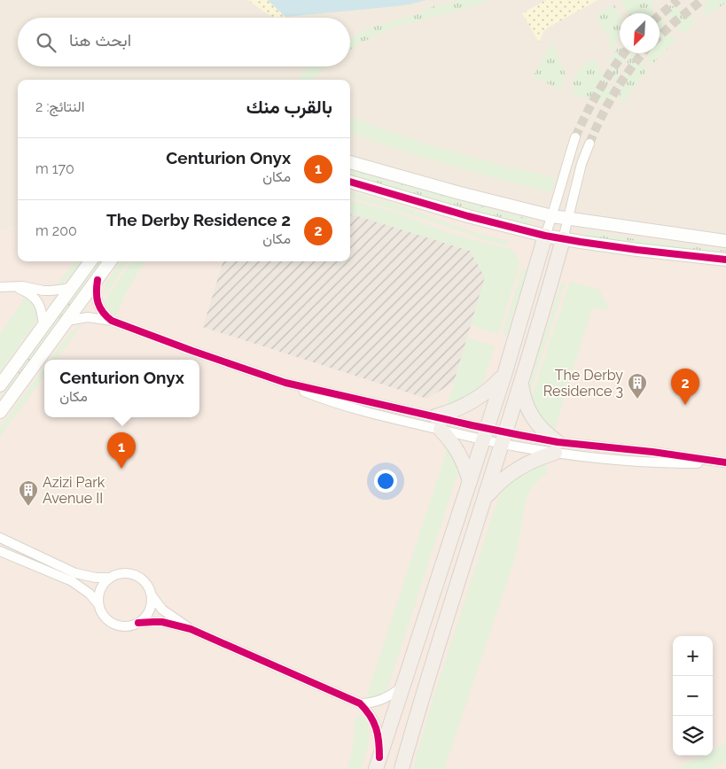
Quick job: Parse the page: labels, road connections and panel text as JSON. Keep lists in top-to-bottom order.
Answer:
{
  "places": {
    "building": ["The Derby Residence 3", "Azizi Park Avenue II"]
  },
  "north": "bottom left",
  "page": {
    "search": "ابحث هنا",
    "heading": ["بالقرب منك", "النتائج: 2"],
    "list": [
      {
        "mark": "1",
        "name": "Centurion Onyx",
        "note": "مكان",
        "value": "170 m"
      },
      {
        "mark": "2",
        "name": "The Derby Residence 2",
        "note": "مكان",
        "value": "200 m"
      }
    ],
    "popup": ["Centurion Onyx", "مكان"],
    "pins": ["2", "1"],
    "map_buttons": ["+", "−"]
  }
}
